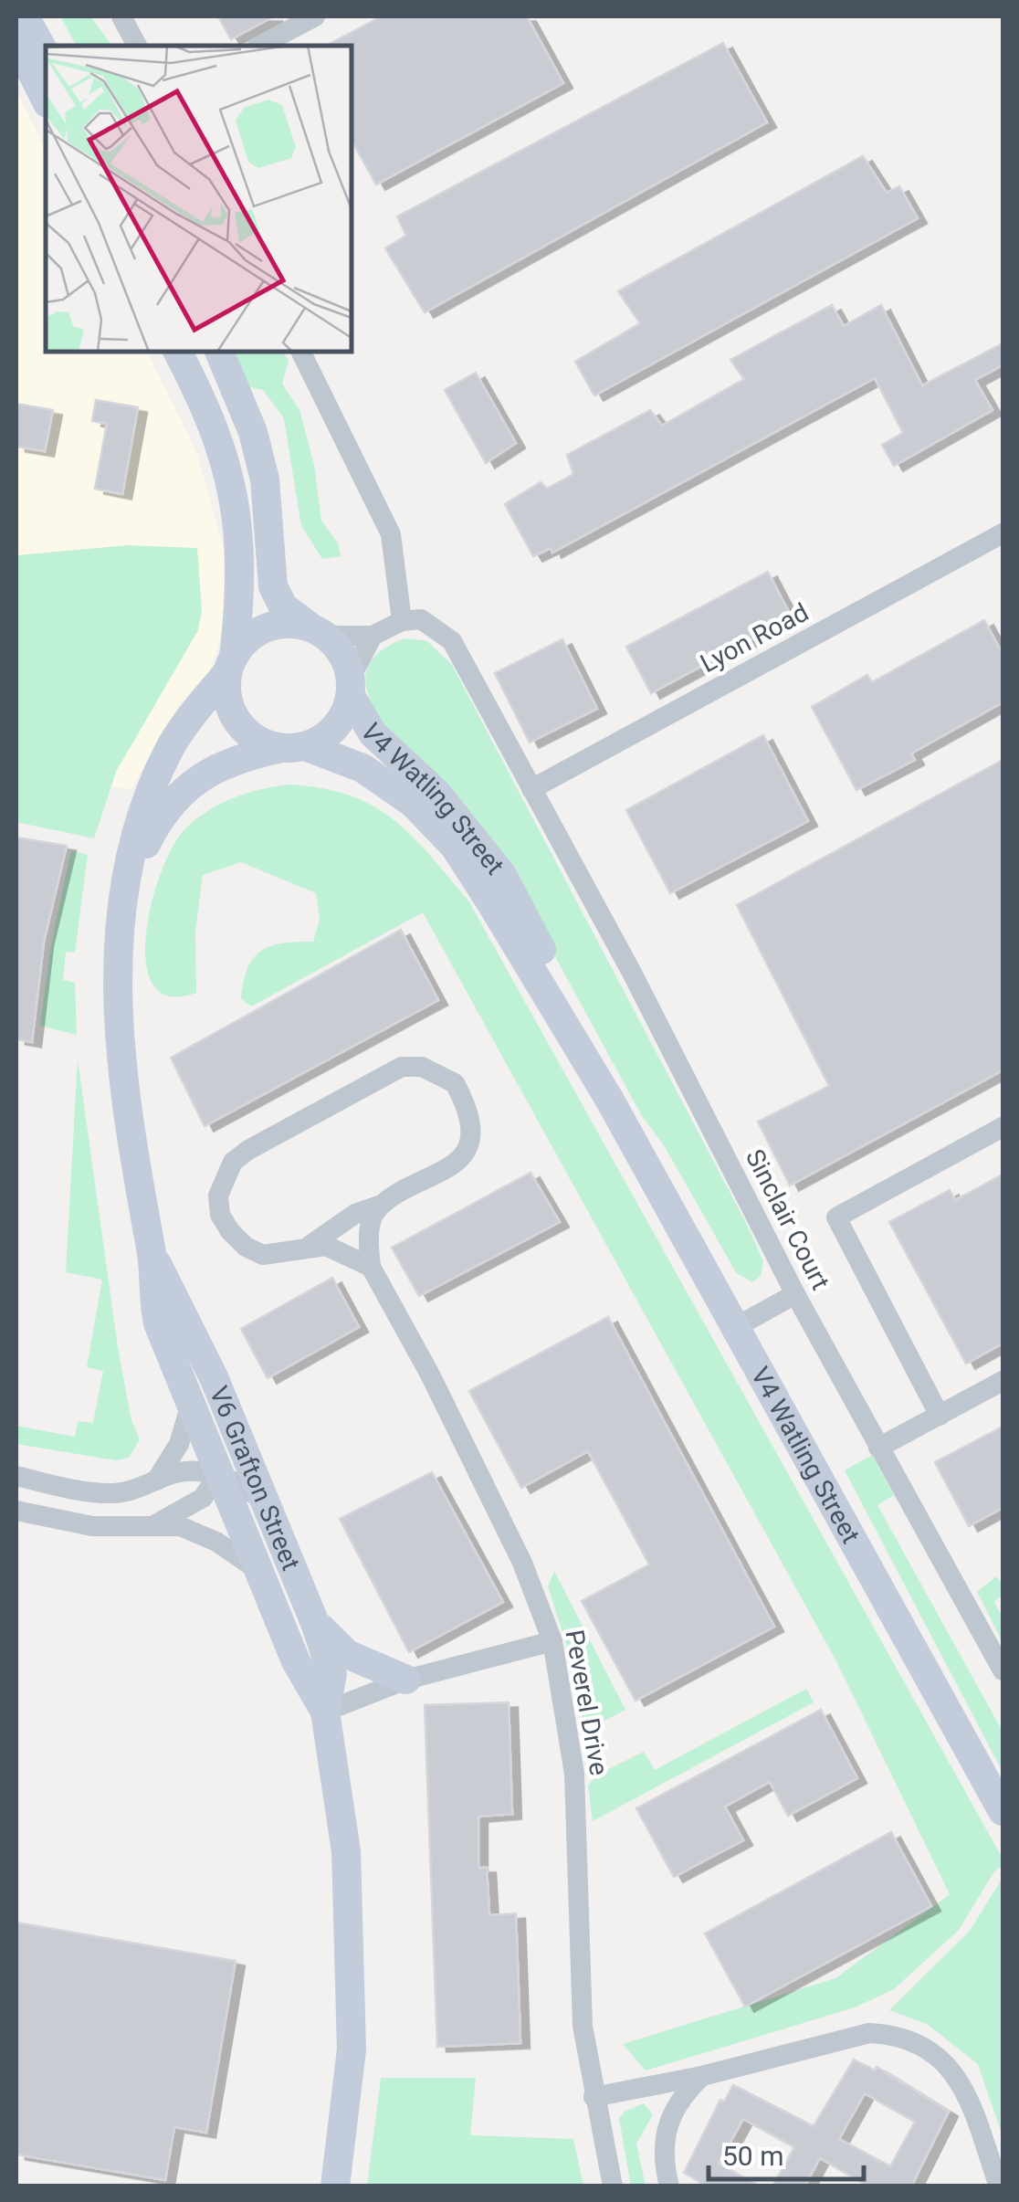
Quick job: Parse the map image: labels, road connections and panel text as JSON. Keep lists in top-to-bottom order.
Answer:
{
  "streets": {
    "street": [
      "Lyon Road",
      "V4 Watling Street",
      "Sinclair Court",
      "V6 Grafton Street",
      "Peverel Drive"
    ]
  },
  "crossings": [
    ["Lyon Road", "Sinclair Court"],
    ["V4 Watling Street", "V6 Grafton Street"]
  ],
  "scale_bar": "50 m"
}
